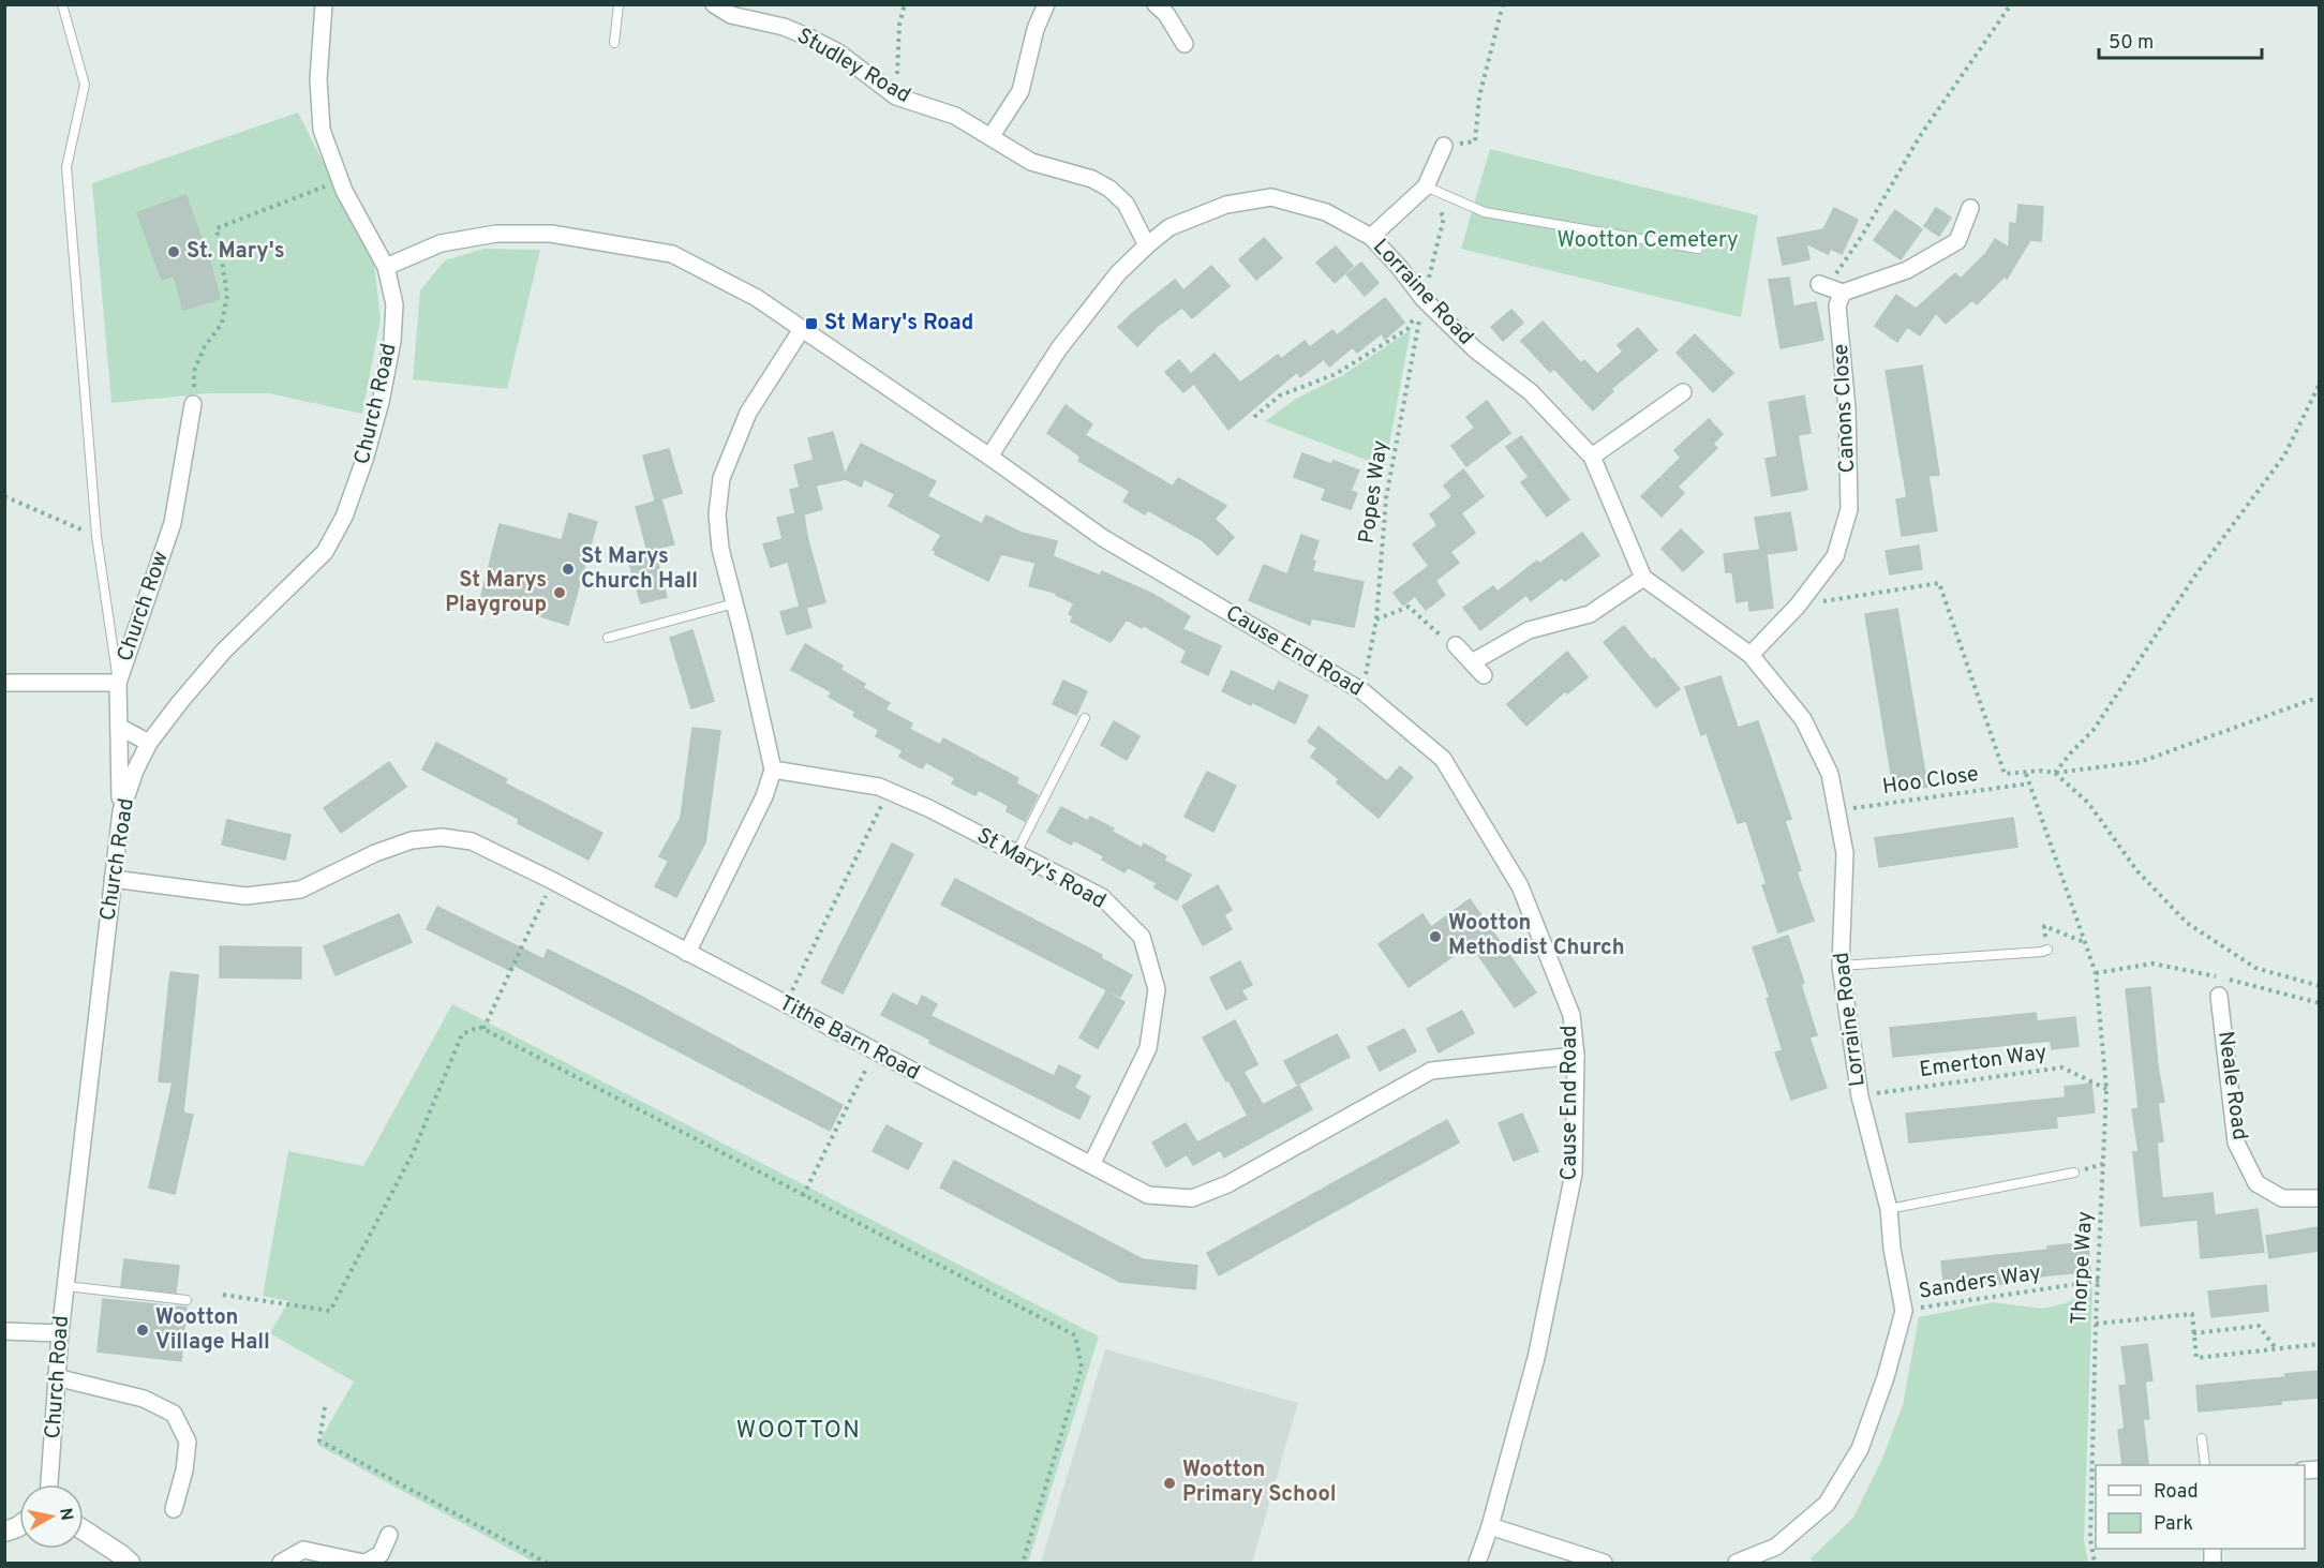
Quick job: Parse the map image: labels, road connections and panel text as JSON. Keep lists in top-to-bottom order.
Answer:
{
  "streets": {
    "street": [
      "Studley Road",
      "Lorraine Road",
      "Church Road",
      "Canons Close",
      "Church Row",
      "Cause End Road",
      "St Mary's Road",
      "Tithe Barn Road",
      "Neale Road"
    ],
    "path": [
      "Popes Way",
      "Hoo Close",
      "Emerton Way",
      "Thorpe Way",
      "Sanders Way"
    ]
  },
  "crossings": [
    ["Studley Road", "Lorraine Road"],
    ["Lorraine Road", "Canons Close"],
    ["Lorraine Road", "Popes Way"],
    ["Lorraine Road", "Cause End Road"],
    ["Lorraine Road", "Hoo Close"],
    ["Lorraine Road", "Emerton Way"],
    ["Lorraine Road", "Sanders Way"],
    ["Church Road", "Church Row"],
    ["Church Road", "Cause End Road"],
    ["Church Road", "Tithe Barn Road"],
    ["Popes Way", "Cause End Road"],
    ["Cause End Road", "Tithe Barn Road"],
    ["Hoo Close", "Thorpe Way"],
    ["St Mary's Road", "Tithe Barn Road"],
    ["Emerton Way", "Thorpe Way"],
    ["Thorpe Way", "Sanders Way"]
  ],
  "districts": ["WOOTTON"],
  "parks": ["Wootton Cemetery"],
  "places": {
    "other": [
      "St. Mary's",
      "St Marys Church Hall",
      "St Marys Playgroup",
      "Wootton Methodist Church",
      "Wootton Village Hall",
      "Wootton Primary School"
    ],
    "transit": ["St Mary's Road"]
  },
  "legend": ["Road", "Park"],
  "scale_bar": "50 m",
  "north": "right"
}
